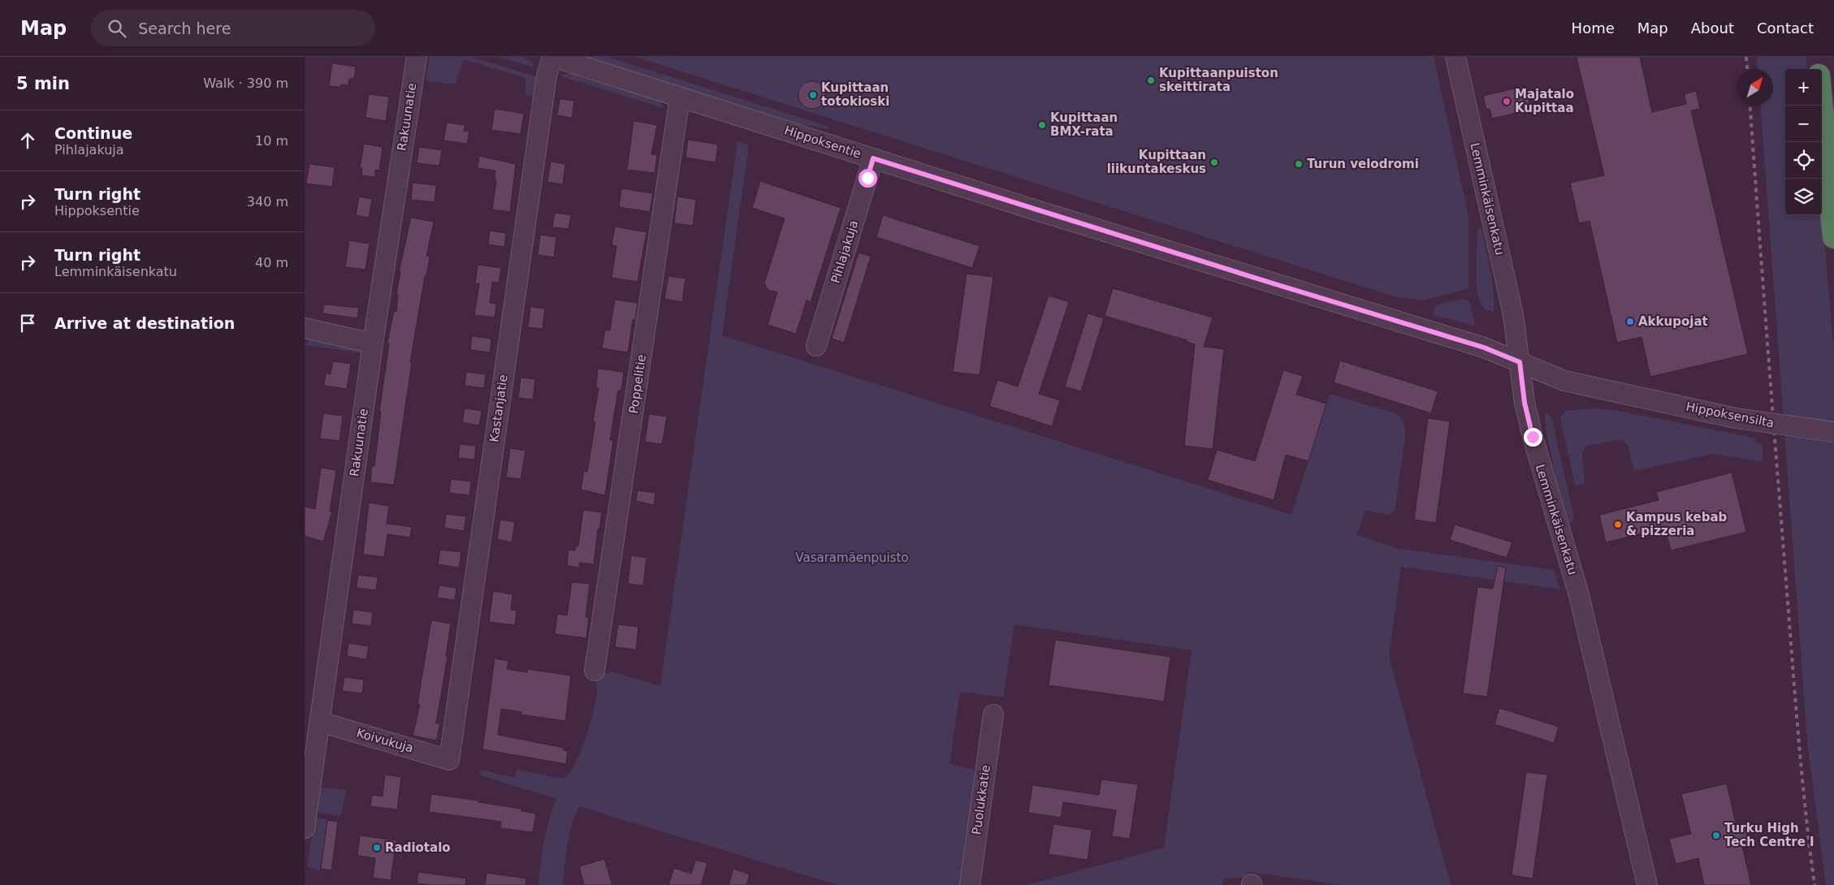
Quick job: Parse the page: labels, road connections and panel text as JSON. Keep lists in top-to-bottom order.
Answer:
{
  "streets": {
    "street": [
      "Rakuunatie",
      "Hippoksentie",
      "Lemminkäisenkatu",
      "Pihlajakuja",
      "Poppelitie",
      "Kastanjatie",
      "Hippoksensilta",
      "Koivukuja",
      "Puolukkatie"
    ]
  },
  "crossings": [
    ["Rakuunatie", "Koivukuja"],
    ["Hippoksentie", "Lemminkäisenkatu"],
    ["Hippoksentie", "Pihlajakuja"],
    ["Hippoksentie", "Poppelitie"],
    ["Hippoksentie", "Kastanjatie"],
    ["Hippoksentie", "Hippoksensilta"],
    ["Kastanjatie", "Koivukuja"]
  ],
  "parks": ["Vasaramäenpuisto"],
  "places": [
    "Kupittaanpuiston skeittirata",
    "Kupittaan totokioski",
    "Majatalo Kupittaa",
    "Kupittaan BMX-rata",
    "Kupittaan liikuntakeskus",
    "Turun velodromi",
    "Akkupojat",
    "Kampus kebab & pizzeria",
    "Turku High Tech Centre I",
    "Radiotalo"
  ],
  "north": "top right",
  "page": {
    "header": "Map",
    "search": "Search here",
    "nav": [
      "Home",
      "Map",
      "About",
      "Contact"
    ],
    "heading": ["5 min", "Walk · 390 m"],
    "map_buttons": ["+", "−"],
    "list": [
      ["Continue", "Pihlajakuja", "10 m"],
      ["Turn right", "Hippoksentie", "340 m"],
      ["Turn right", "Lemminkäisenkatu", "40 m"],
      "Arrive at destination"
    ]
  }
}
